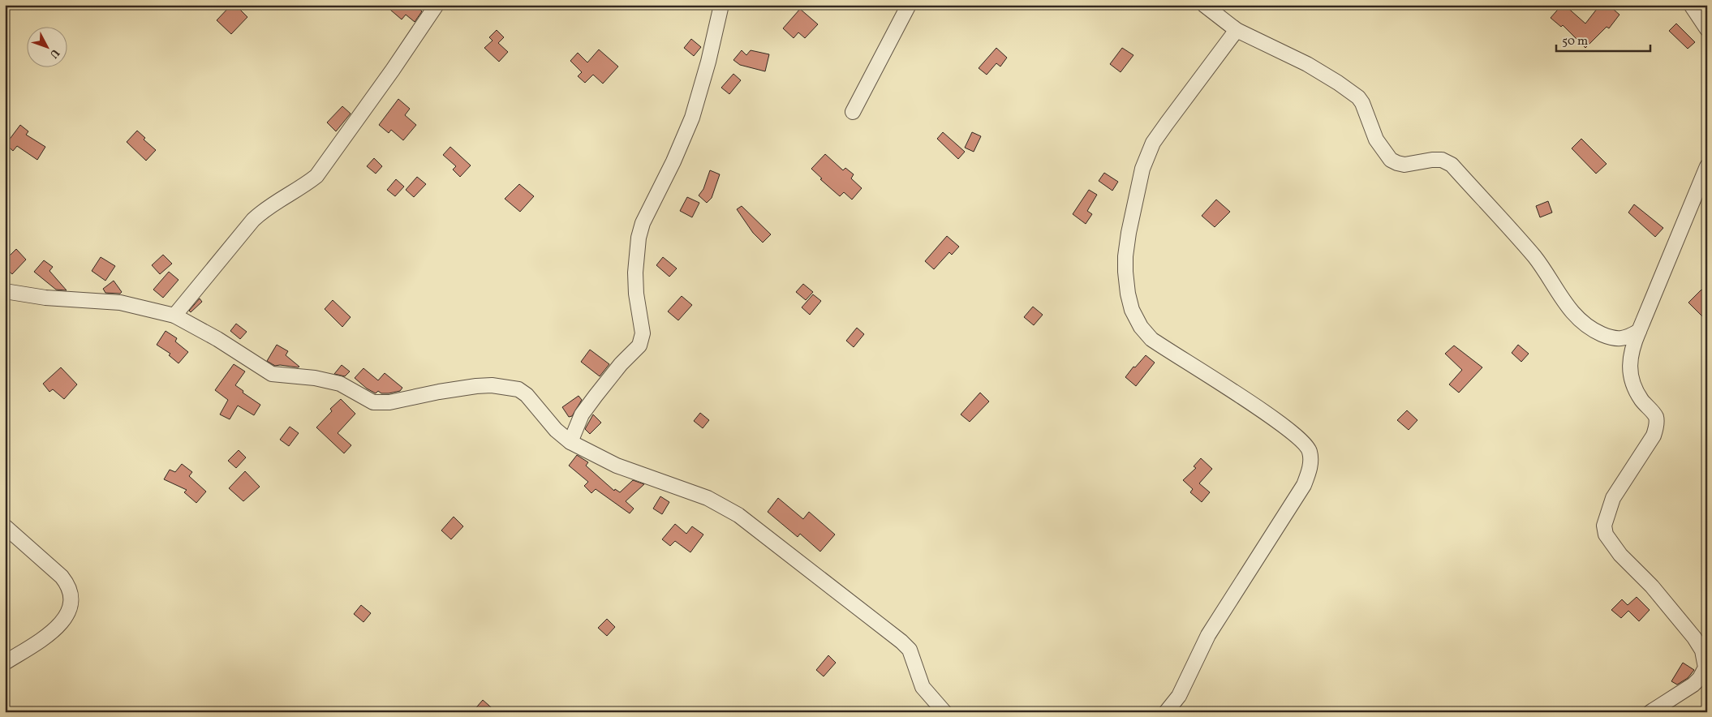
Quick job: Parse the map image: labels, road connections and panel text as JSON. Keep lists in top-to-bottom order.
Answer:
{
  "scale_bar": "50 m",
  "north": "bottom right"
}
